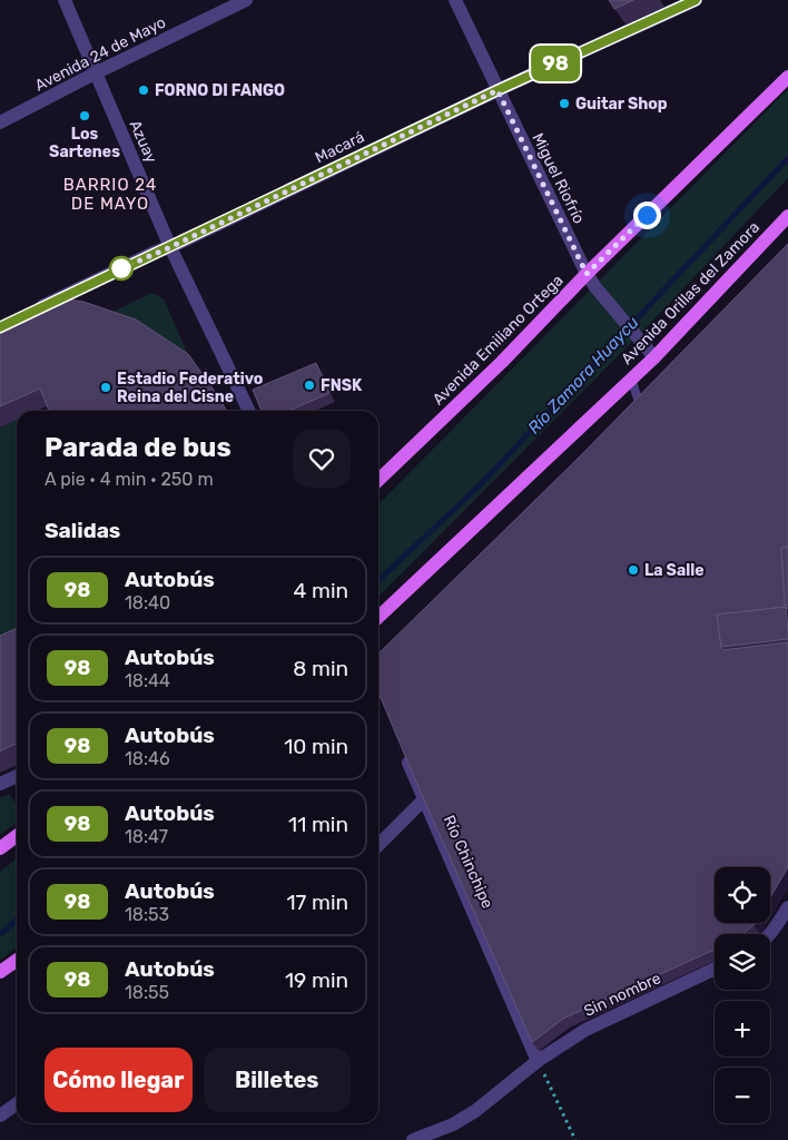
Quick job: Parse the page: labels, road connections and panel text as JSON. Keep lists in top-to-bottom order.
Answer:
{
  "streets": {
    "main road": ["Avenida Orillas del Zamora", "Avenida Emiliano Ortega"],
    "street": [
      "Avenida 24 de Mayo",
      "Azuay",
      "Macará",
      "Miguel Riofrío",
      "Río Chinchipe",
      "Sin nombre"
    ]
  },
  "crossings": [
    ["Avenida 24 de Mayo", "Azuay"],
    ["Azuay", "Macará"],
    ["Macará", "Miguel Riofrío"],
    ["Miguel Riofrío", "Avenida Orillas del Zamora"],
    ["Miguel Riofrío", "Avenida Emiliano Ortega"],
    ["Río Chinchipe", "Sin nombre"]
  ],
  "districts": ["BARRIO 24 DE MAYO"],
  "water": ["Río Zamora Huaycu"],
  "places": [
    "FORNO DI FANGO",
    "Guitar Shop",
    "Los Sartenes",
    "FNSK",
    "Estadio Federativo Reina del Cisne",
    "La Salle"
  ],
  "lines": ["bus line 98"],
  "page": {
    "on_map": "98",
    "heading": [
      ["Parada de bus", "A pie · 4 min · 250 m"],
      "Salidas"
    ],
    "list": [
      {
        "mark": "98",
        "name": "Autobús",
        "note": "18:40",
        "value": "4 min"
      },
      {
        "mark": "98",
        "name": "Autobús",
        "note": "18:44",
        "value": "8 min"
      },
      {
        "mark": "98",
        "name": "Autobús",
        "note": "18:46",
        "value": "10 min"
      },
      {
        "mark": "98",
        "name": "Autobús",
        "note": "18:47",
        "value": "11 min"
      },
      {
        "mark": "98",
        "name": "Autobús",
        "note": "18:53",
        "value": "17 min"
      },
      {
        "mark": "98",
        "name": "Autobús",
        "note": "18:55",
        "value": "19 min"
      }
    ],
    "map_buttons": ["+", "−"],
    "buttons": ["Cómo llegar", "Billetes"]
  }
}
